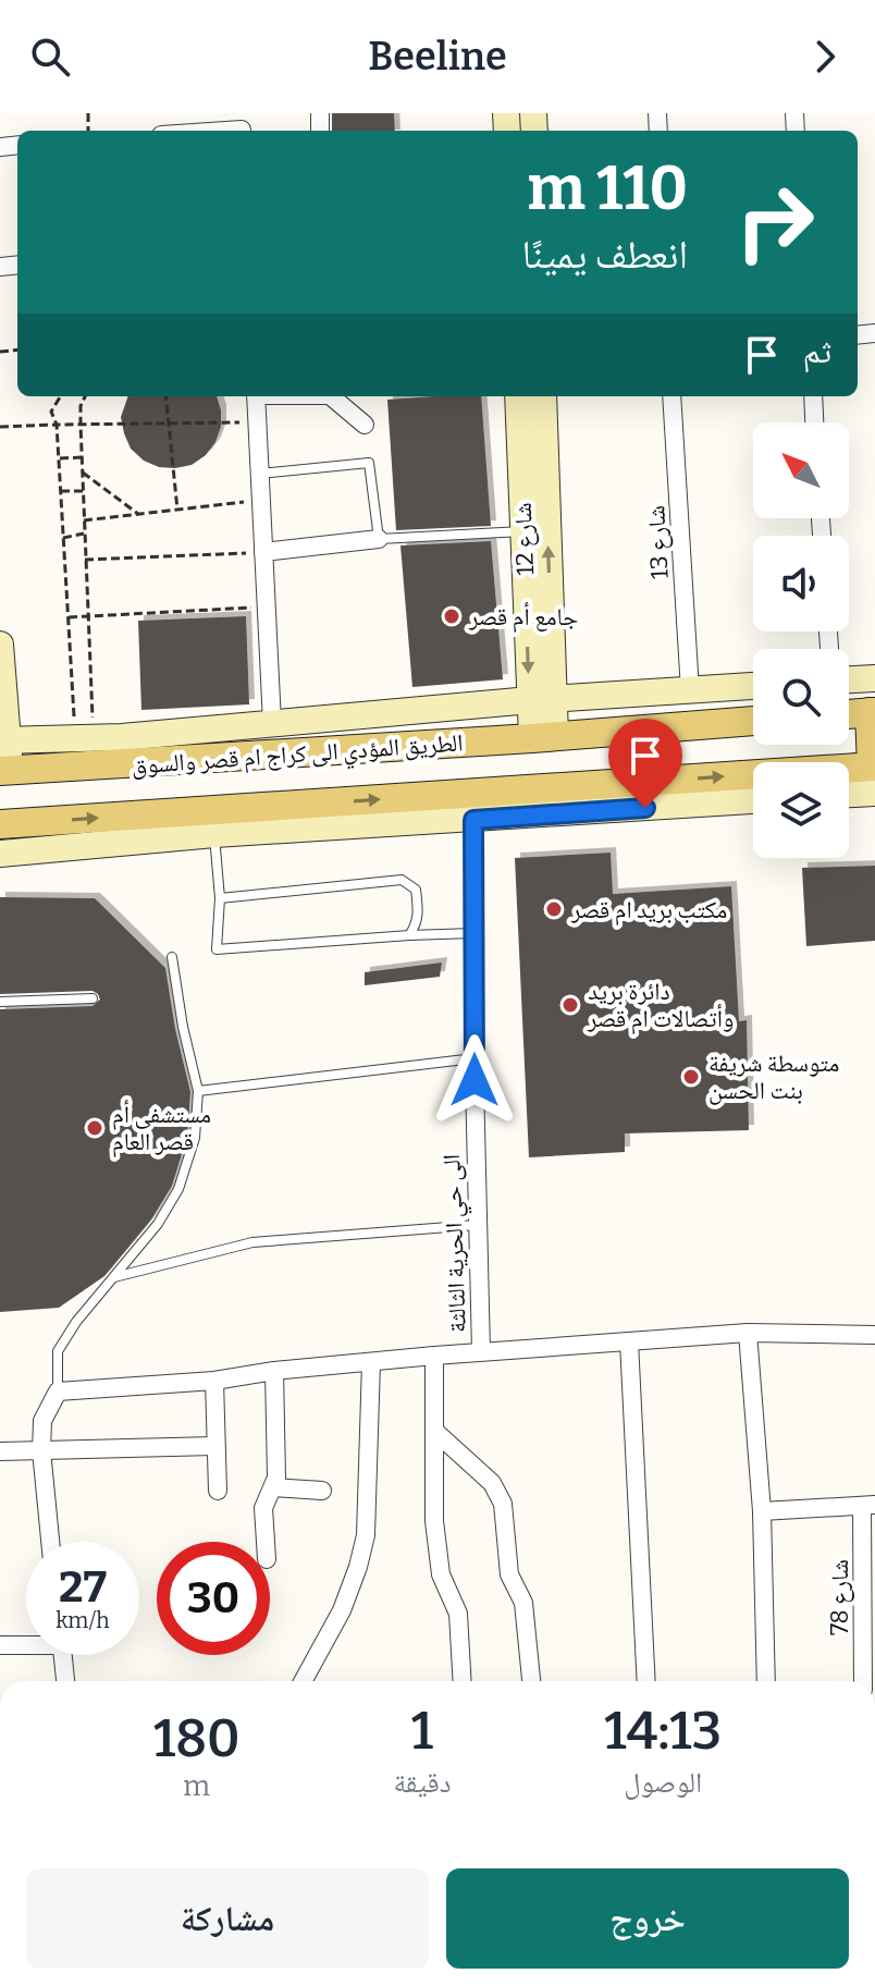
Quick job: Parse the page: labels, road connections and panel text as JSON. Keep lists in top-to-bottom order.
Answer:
{
  "streets": {
    "main road": ["الطريق المؤدي الى كراج ام قصر والسوق"],
    "street": [
      "شارع 12",
      "شارع 13",
      "الى حي الحرية الثالثة",
      "شارع 78"
    ]
  },
  "crossings": [
    ["شارع 12", "الطريق المؤدي الى كراج ام قصر والسوق"]
  ],
  "places": [
    "جامع أم قصر",
    "مكتب بريد ام قصر",
    "دائرة بريد وأتصالات ام قصر",
    "متوسطة شريفة بنت الحسن",
    "مستشفى أم قصر العام"
  ],
  "north": "top left",
  "page": {
    "header": "Beeline",
    "turn": ["110 m", "انعطف يمينًا"],
    "then": "ثم",
    "speed": "27 km/h",
    "limit": "30",
    "eta": [
      "14:13",
      "الوصول",
      "1",
      "دقيقة",
      "180",
      "m"
    ],
    "buttons": ["خروج", "مشاركة"]
  }
}
